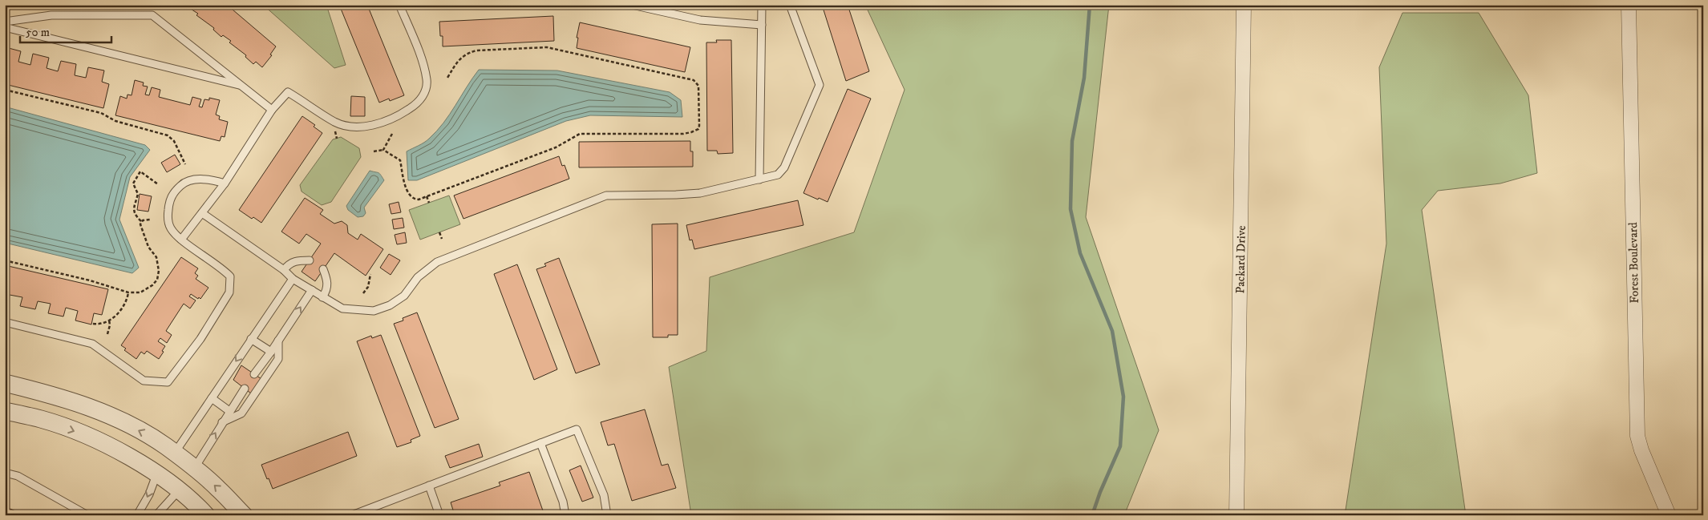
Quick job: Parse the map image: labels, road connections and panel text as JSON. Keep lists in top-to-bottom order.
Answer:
{
  "streets": {
    "street": ["Packard Drive", "Forest Boulevard"]
  },
  "scale_bar": "50 m"
}
